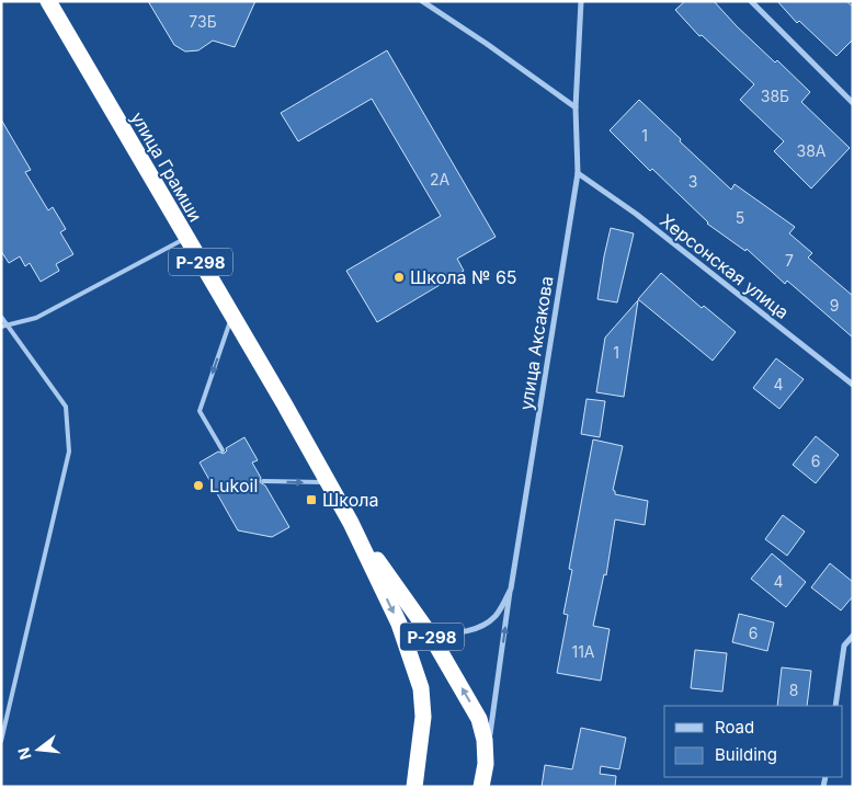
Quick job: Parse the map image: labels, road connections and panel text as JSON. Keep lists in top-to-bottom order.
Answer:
{
  "streets": {
    "highway": ["улица Грамши", "Р-298"],
    "street": ["Херсонская улица", "улица Аксакова"]
  },
  "crossings": [
    ["улица Грамши", "Р-298"],
    ["Р-298", "улица Аксакова"],
    ["Херсонская улица", "улица Аксакова"]
  ],
  "places": {
    "other": ["Школа № 65", "Lukoil"],
    "transit": ["Школа"]
  },
  "house_numbers": [
    "73Б",
    "38Б",
    "1",
    "38А",
    "2А",
    "3",
    "5",
    "7",
    "9",
    "1",
    "4",
    "6",
    "4",
    "6",
    "11А",
    "8"
  ],
  "legend": ["Road", "Building"],
  "north": "left"
}
